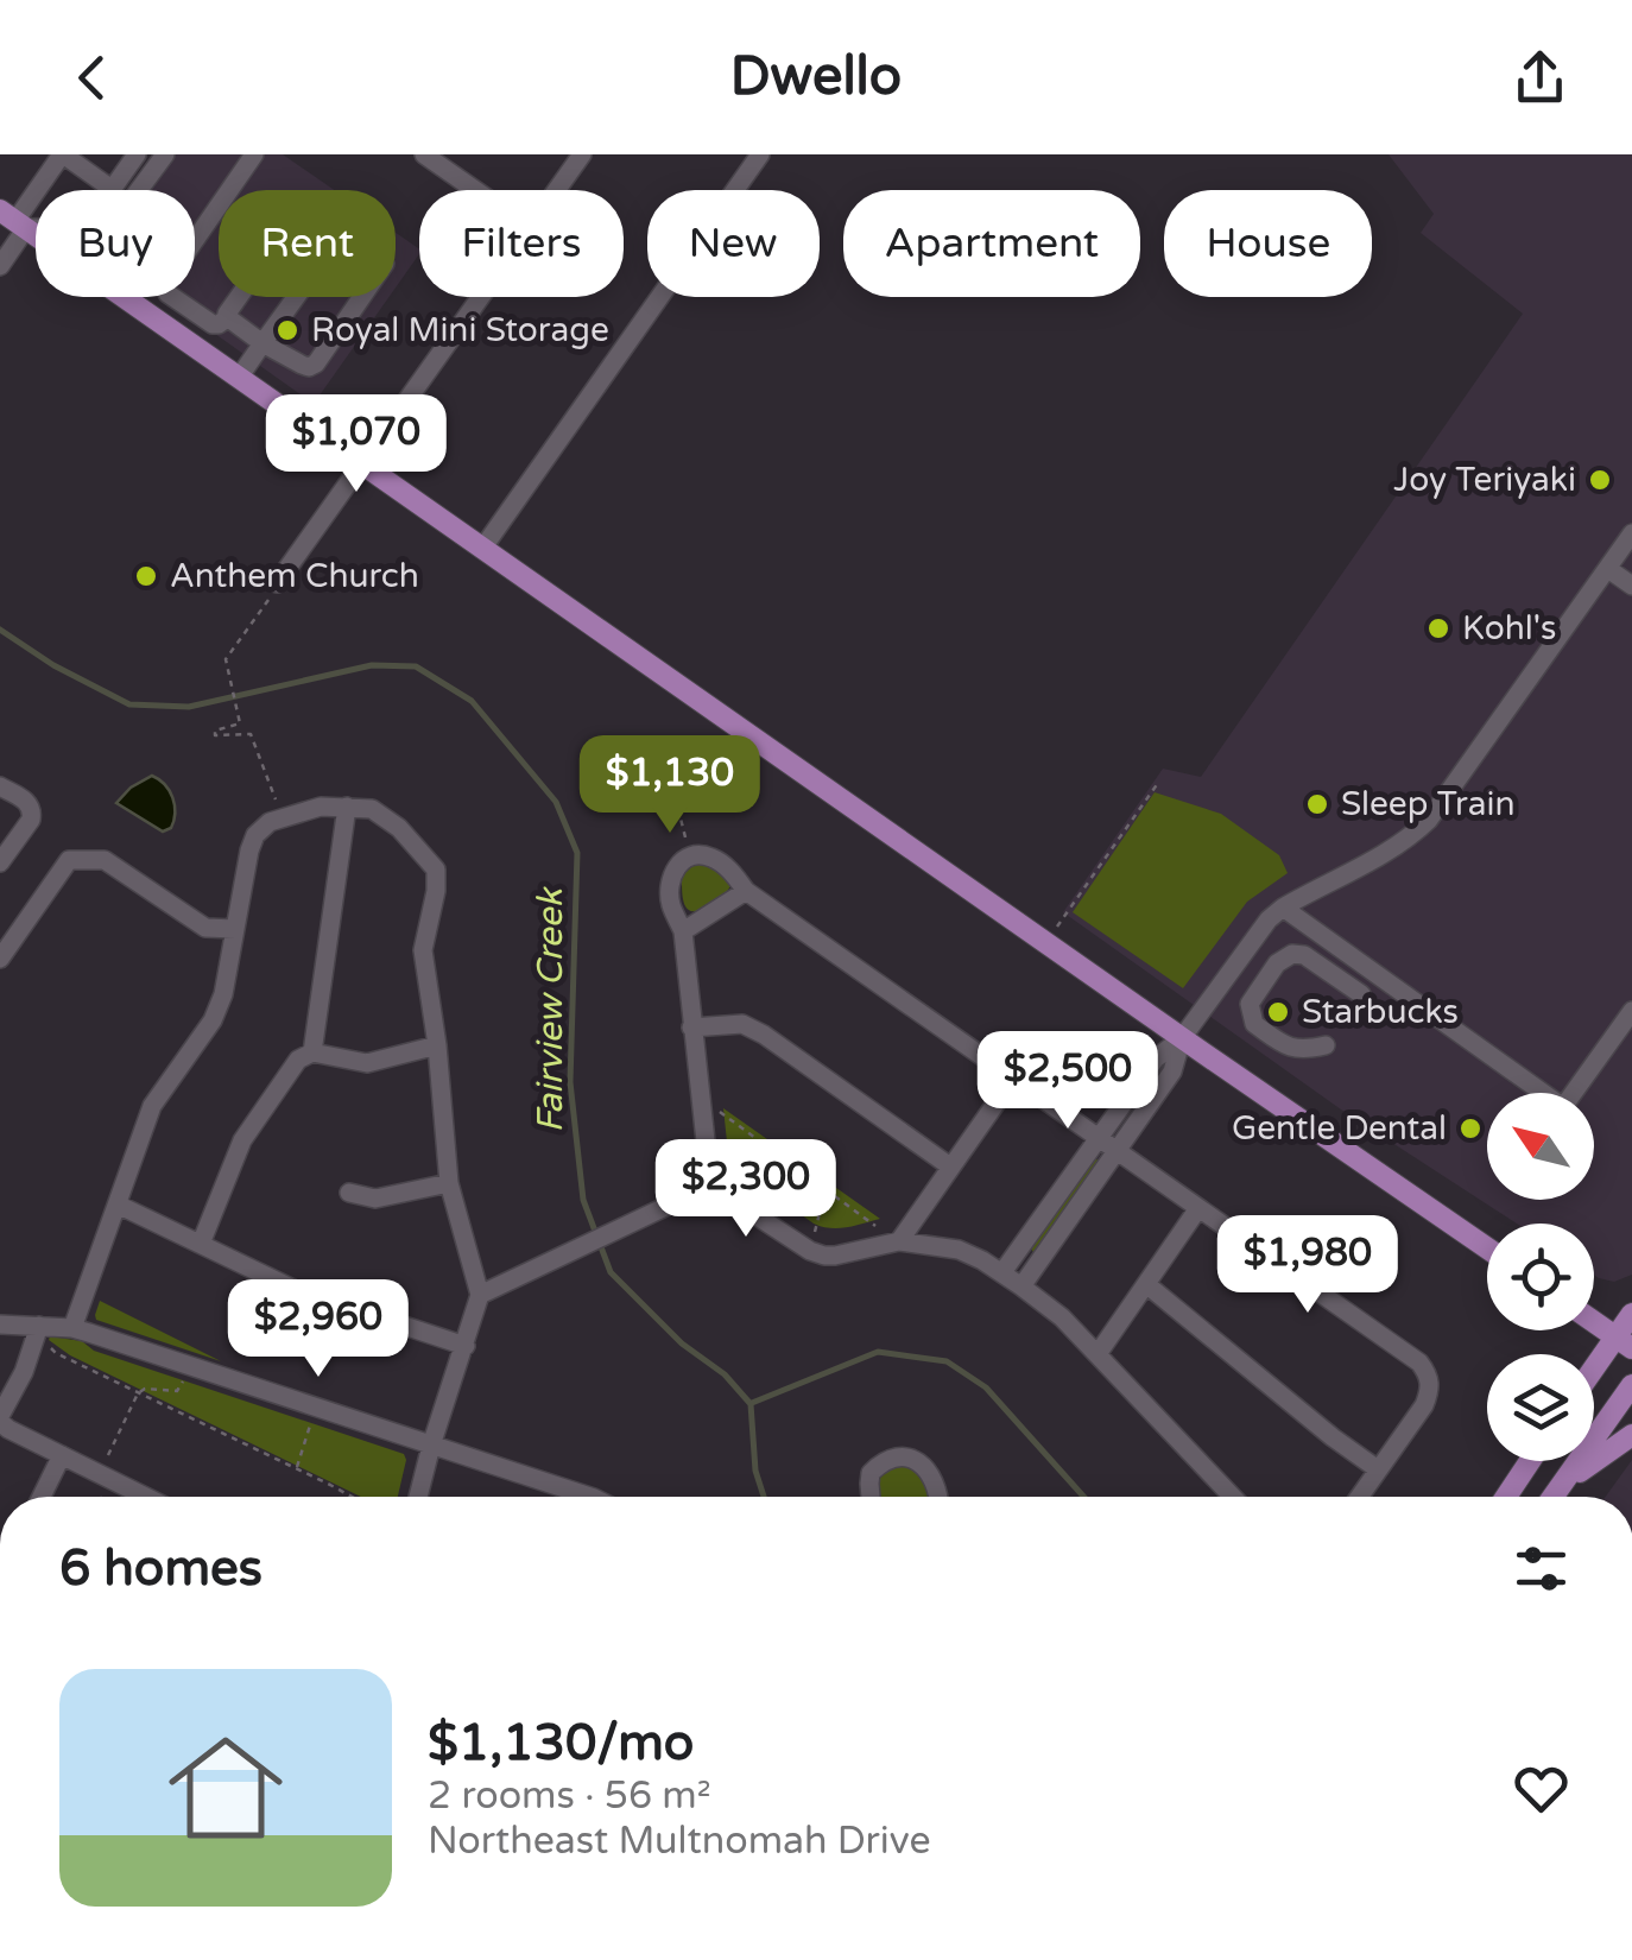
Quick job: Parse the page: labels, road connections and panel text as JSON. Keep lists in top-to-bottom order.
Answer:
{
  "water": ["Fairview Creek"],
  "places": [
    "Royal Mini Storage",
    "Joy Teriyaki",
    "Anthem Church",
    "Kohl's",
    "Sleep Train",
    "Starbucks",
    "Gentle Dental"
  ],
  "north": "top left",
  "page": {
    "header": "Dwello",
    "chip": [
      "Buy",
      "Rent",
      "Filters",
      "New",
      "Apartment",
      "House"
    ],
    "price": [
      "$1,070",
      "$1,130",
      "$2,500",
      "$2,300",
      "$1,980",
      "$2,960"
    ],
    "heading": "6 homes",
    "list": [
      {
        "name": "$1,130/mo",
        "note": "2 rooms · 56 m² · Northeast Multnomah Drive"
      }
    ]
  }
}
